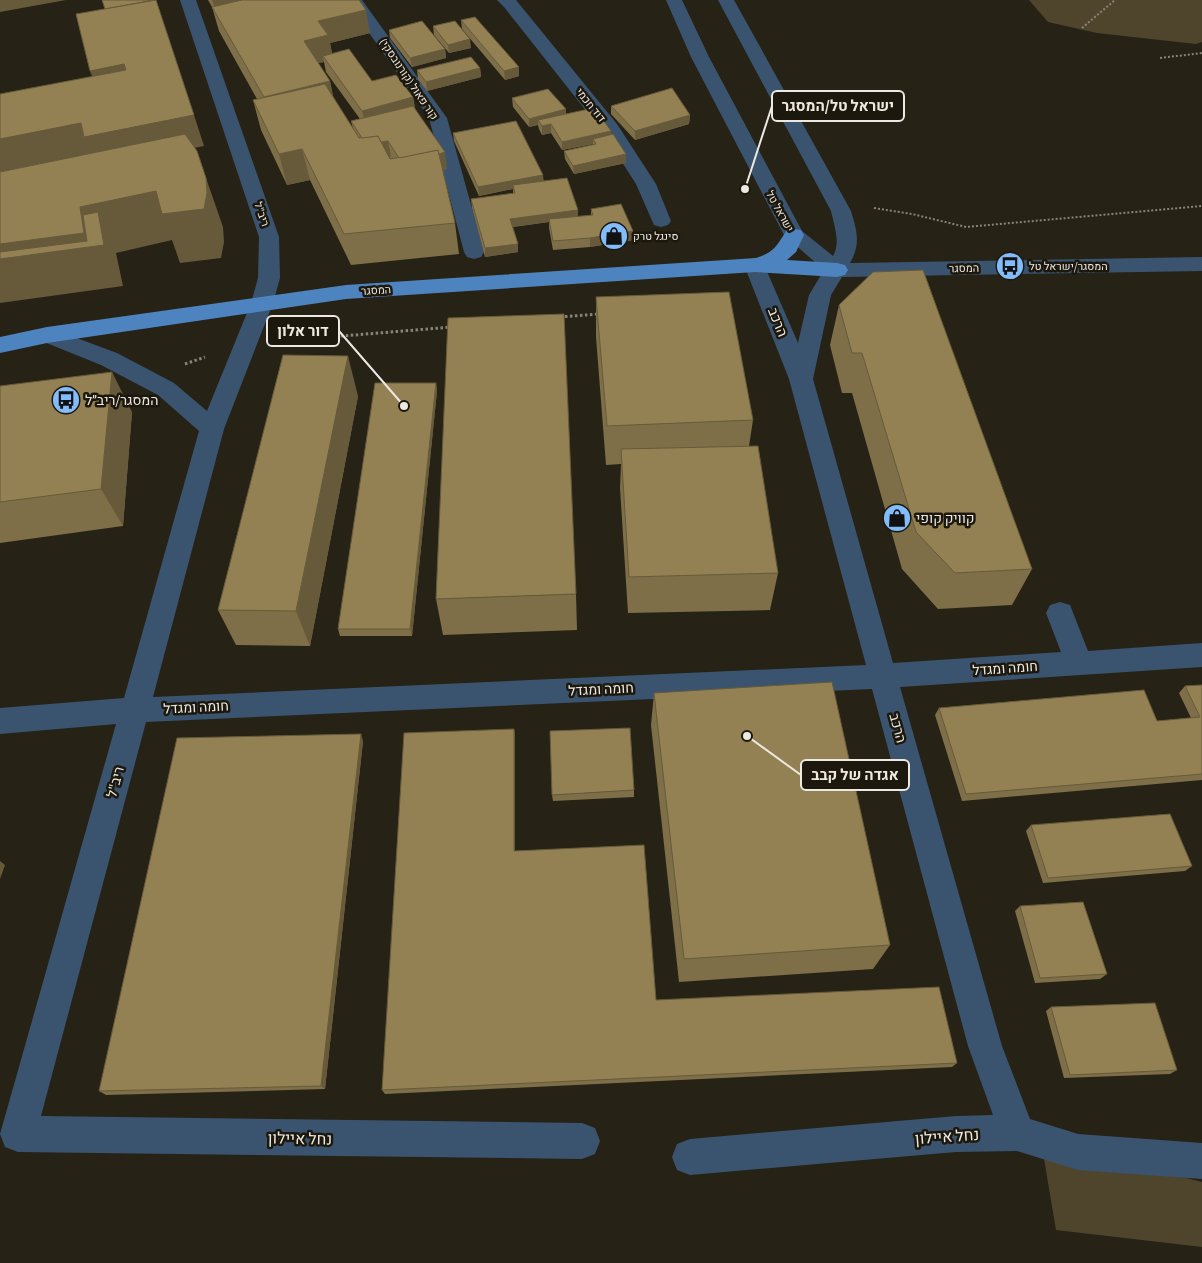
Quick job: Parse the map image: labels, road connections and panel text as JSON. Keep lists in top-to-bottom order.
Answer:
{
  "streets": {
    "main road": ["המסגר"],
    "street": [
      "קור פאול (קורנובסקי)",
      "דוד חכמי",
      "ישראל טל",
      "ריב\"ל",
      "הרכב",
      "חומה ומגדל",
      "נחל איילון"
    ]
  },
  "crossings": [
    ["ישראל טל", "המסגר"],
    ["ישראל טל", "הרכב"],
    ["ריב\"ל", "המסגר"],
    ["ריב\"ל", "חומה ומגדל"],
    ["ריב\"ל", "נחל איילון"],
    ["המסגר", "הרכב"],
    ["הרכב", "חומה ומגדל"],
    ["הרכב", "נחל איילון"]
  ],
  "places": {
    "other": ["ישראל טל/המסגר", "דור אלון", "אגדה של קבב"],
    "shop": ["סינגל טרק", "קוויק קופי"],
    "bus stop": ["המסגר/ישראל טל", "המסגר/ריב״ל"]
  }
}
